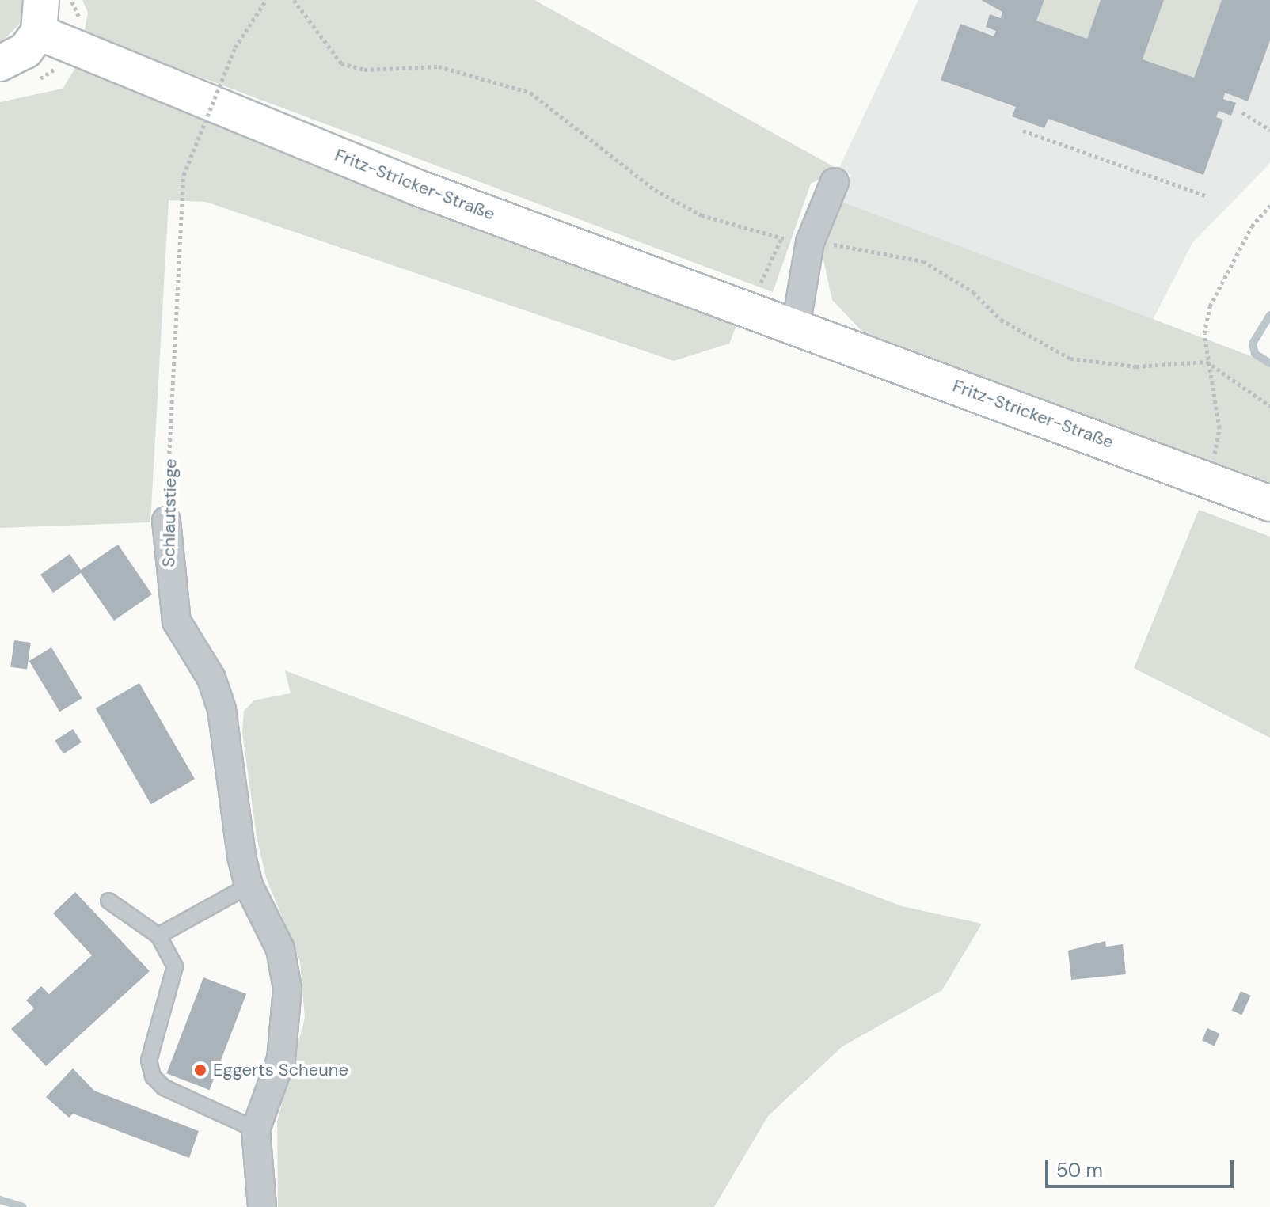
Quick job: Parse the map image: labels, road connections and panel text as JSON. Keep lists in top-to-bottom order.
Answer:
{
  "streets": {
    "main road": ["Fritz-Stricker-Straße"],
    "street": ["Schlautstiege"]
  },
  "places": ["Eggerts Scheune"],
  "scale_bar": "50 m"
}
